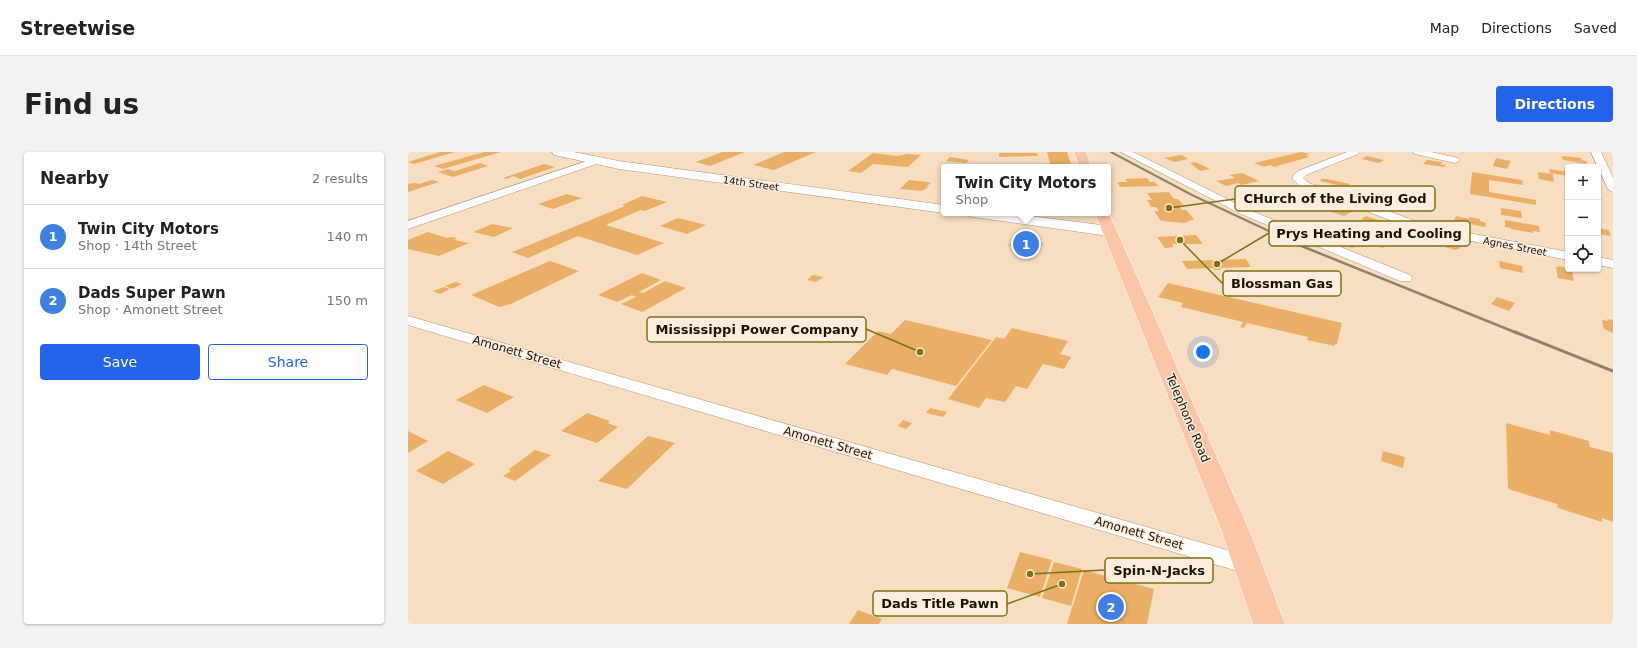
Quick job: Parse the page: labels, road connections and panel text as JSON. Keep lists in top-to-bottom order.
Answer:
{
  "streets": {
    "main road": ["Telephone Road"],
    "street": ["14th Street", "Agnes Street", "Amonett Street"]
  },
  "crossings": [
    ["Amonett Street", "Telephone Road"]
  ],
  "places": [
    "CHurch of the Living God",
    "Blossman Gas",
    "Prys Heating and Cooling",
    "Mississippi Power Company",
    "Spin-N-Jacks",
    "Dads Title Pawn"
  ],
  "page": {
    "header": "Streetwise",
    "nav": ["Map", "Directions", "Saved"],
    "buttons": [
      "Directions",
      ["Save", "Share"]
    ],
    "title": "Find us",
    "heading": ["Nearby", "2 results"],
    "map_buttons": ["+", "−"],
    "popup": ["Twin City Motors", "Shop"],
    "list": [
      {
        "mark": "1",
        "name": "Twin City Motors",
        "note": "Shop · 14th Street",
        "value": "140 m"
      },
      {
        "mark": "2",
        "name": "Dads Super Pawn",
        "note": "Shop · Amonett Street",
        "value": "150 m"
      }
    ],
    "pins": ["1", "2"]
  }
}
